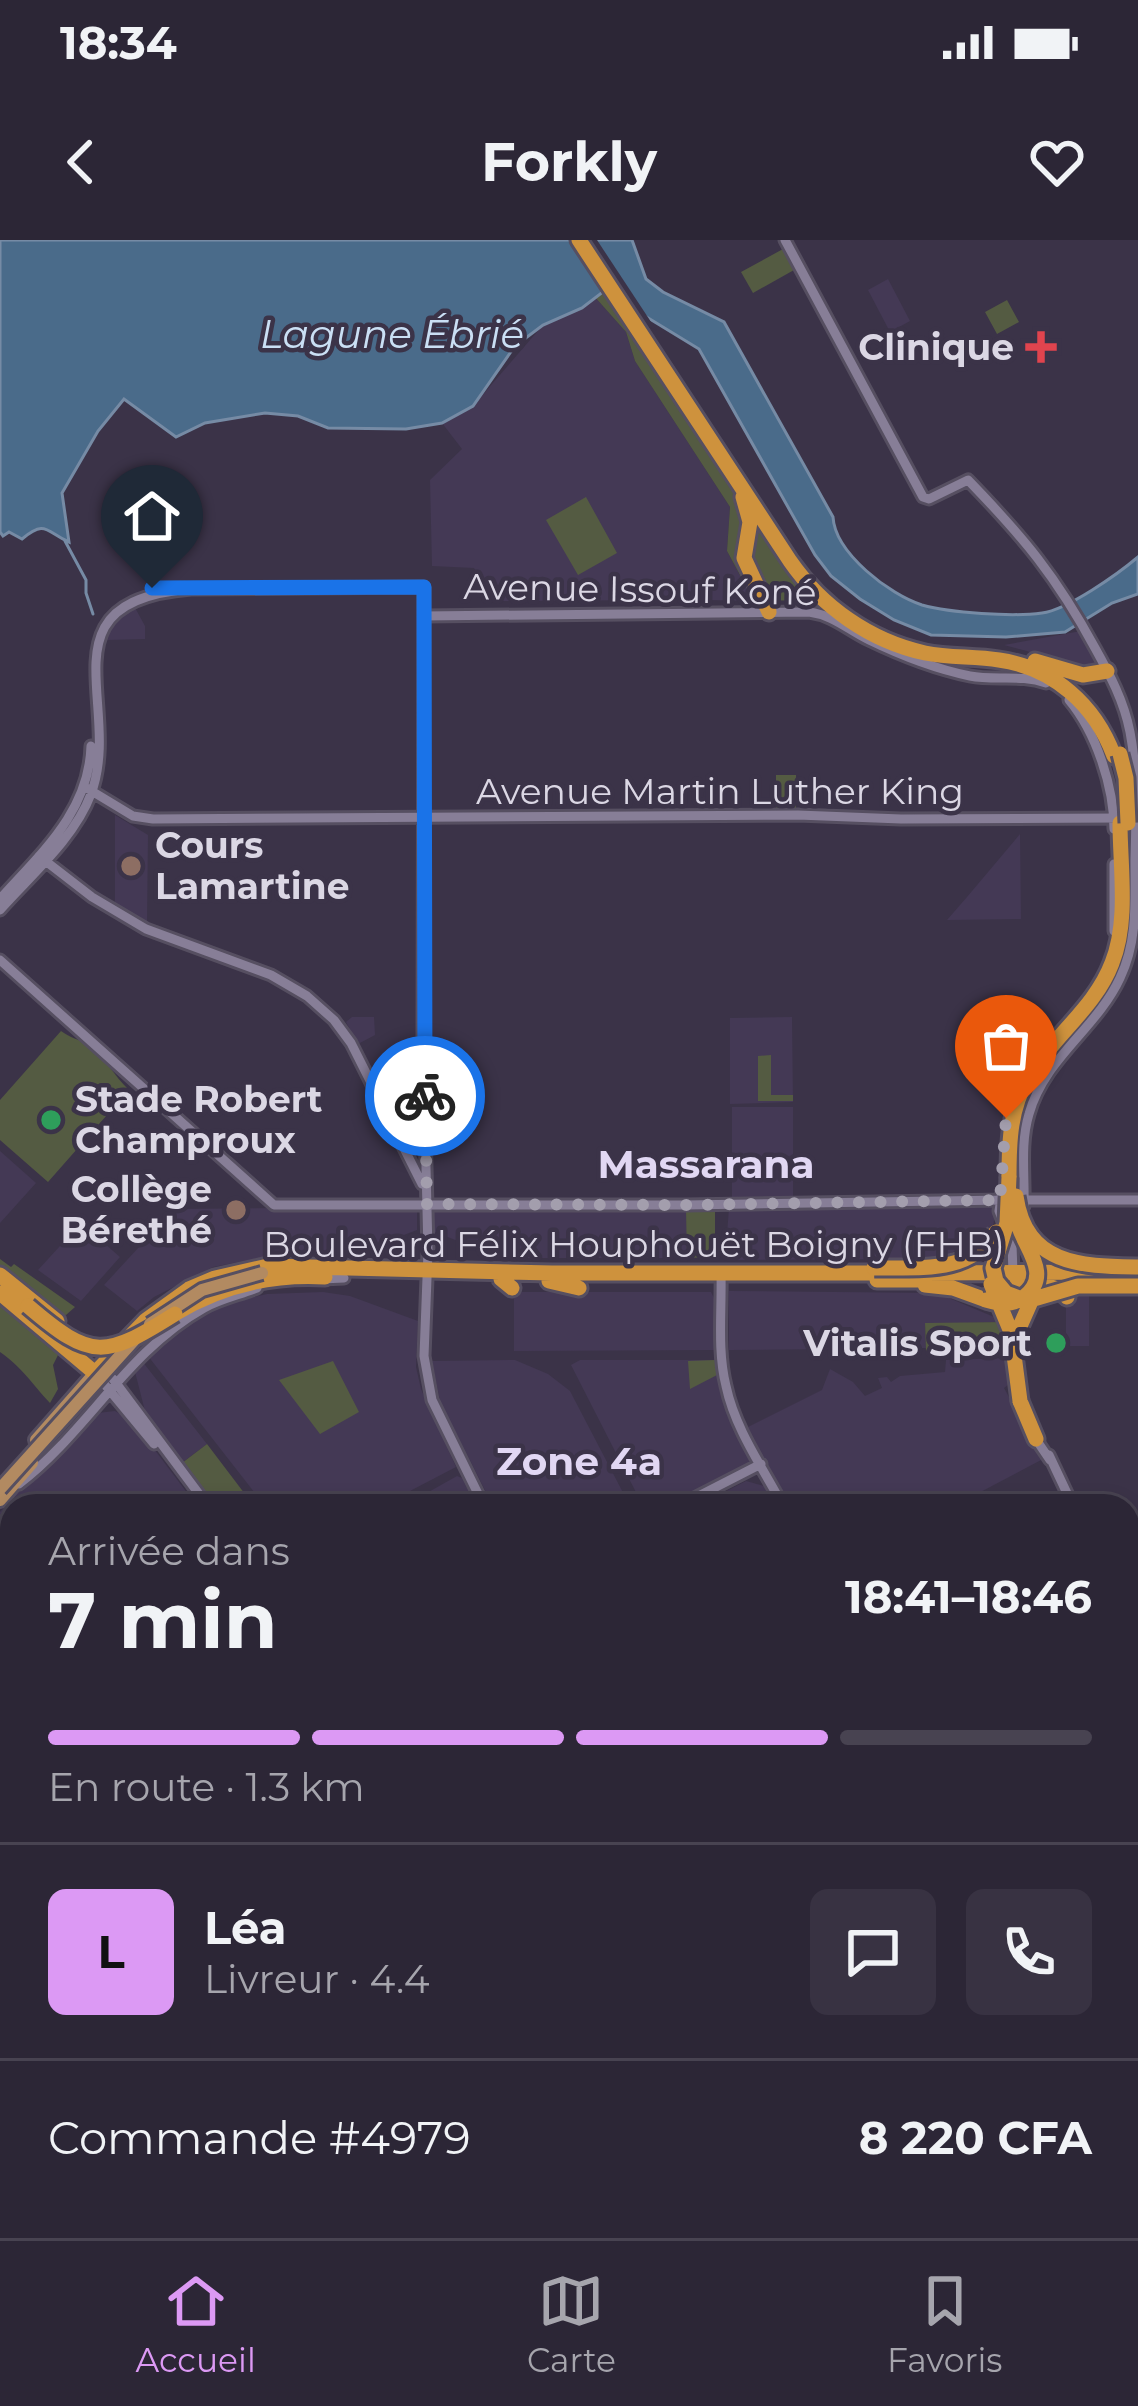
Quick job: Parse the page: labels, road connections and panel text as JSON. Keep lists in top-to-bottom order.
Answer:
{
  "streets": {
    "highway": ["Boulevard Félix Houphouët Boigny (FHB)"],
    "street": ["Avenue Issouf Koné", "Avenue Martin Luther King"]
  },
  "districts": ["Massarana", "Zone 4a"],
  "water": ["Lagune Ébrié"],
  "places": {
    "health": ["Clinique"],
    "other": [
      "Cours Lamartine",
      "Stade Robert Champroux",
      "Collège Bérethé",
      "Vitalis Sport"
    ]
  },
  "page": {
    "status": "18:34",
    "header": "Forkly",
    "heading": ["7 min", "Arrivée dans", "18:41–18:46"],
    "panel": [
      "Léa",
      "Livreur · 4.4",
      "Commande #4979",
      "8 220 CFA"
    ],
    "bar": "En route · 1.3 km",
    "round": "L",
    "tabs": ["Accueil", "Carte", "Favoris"]
  }
}
